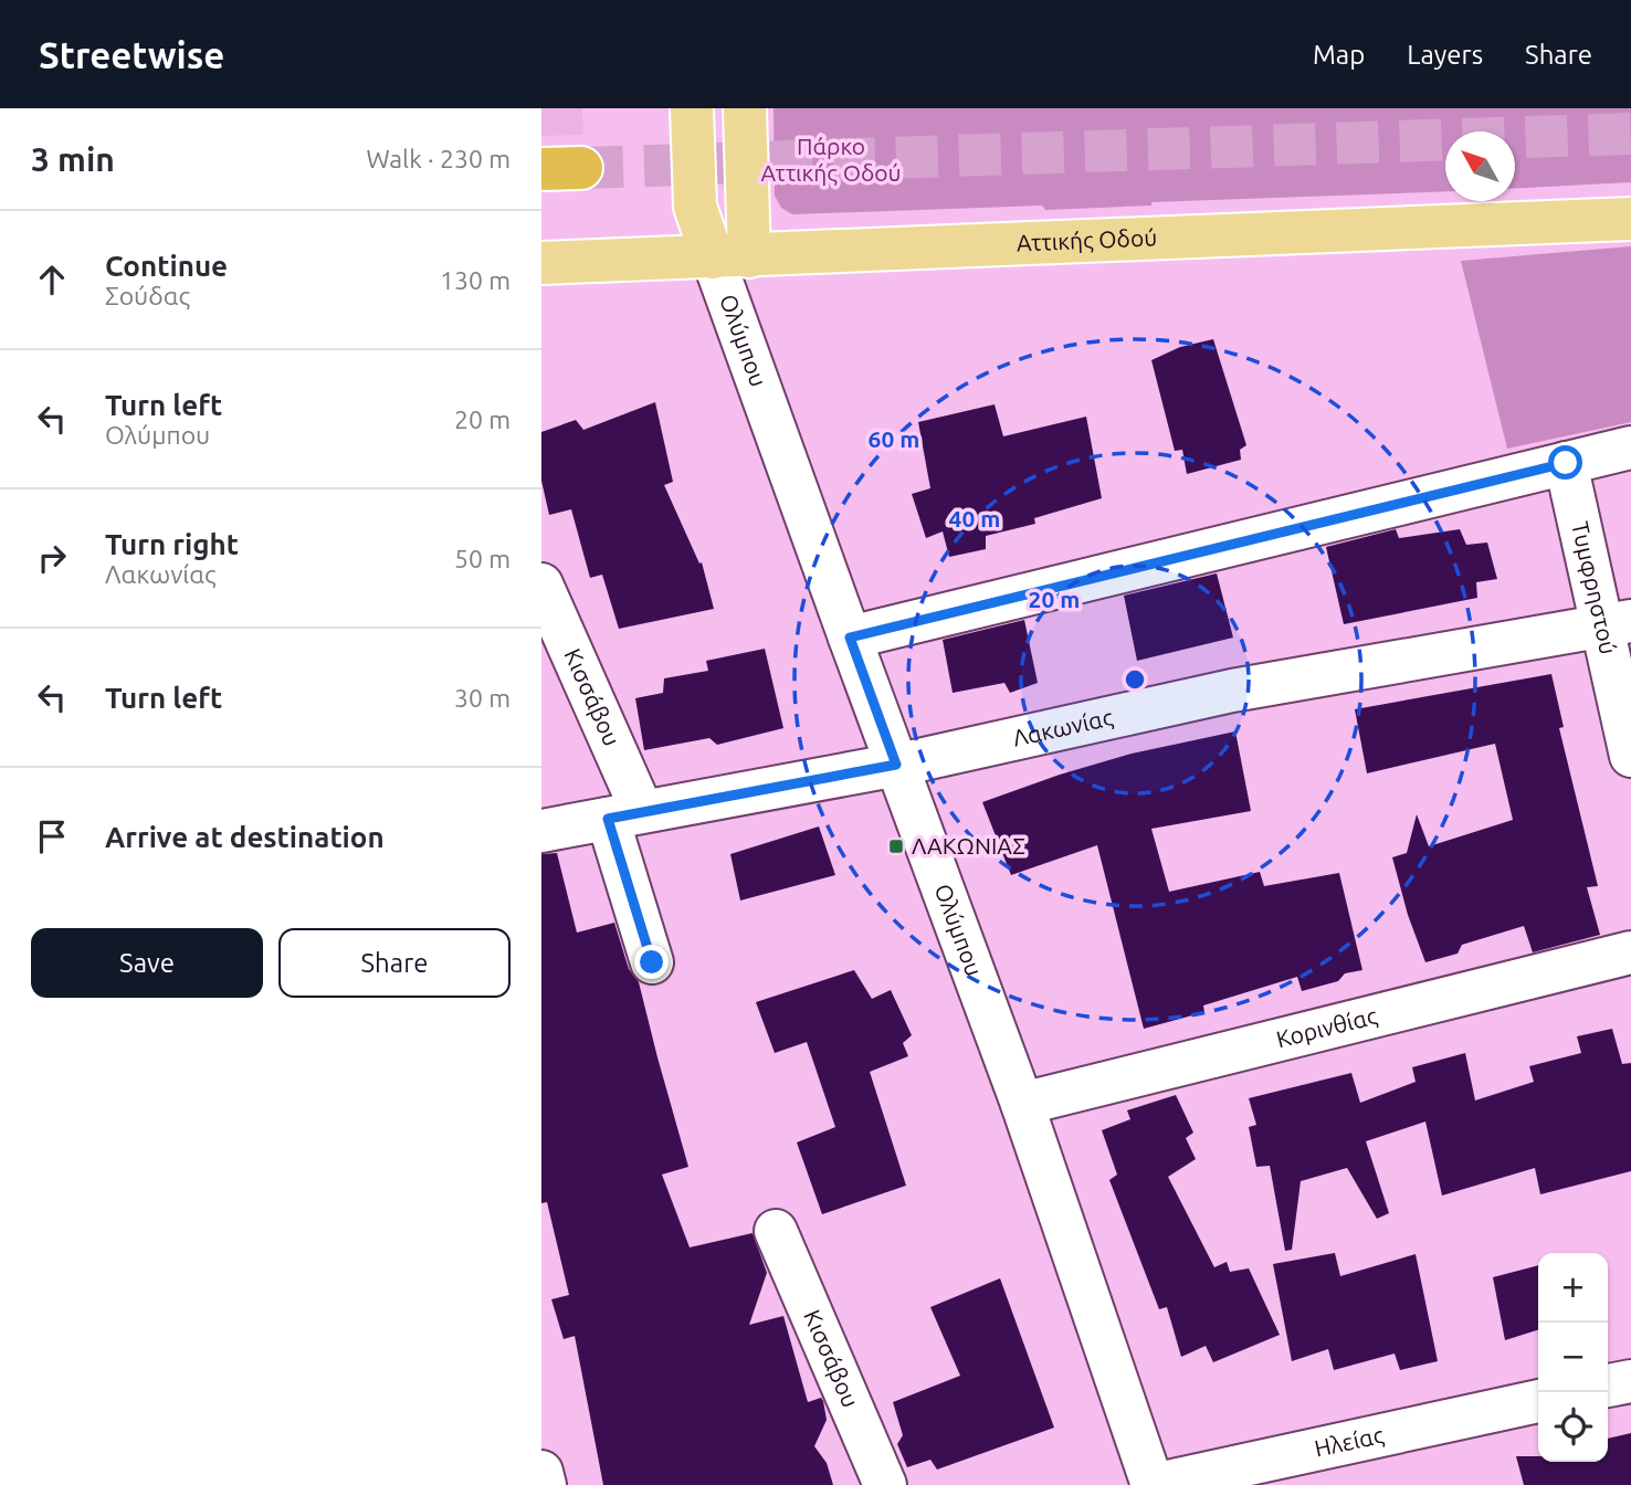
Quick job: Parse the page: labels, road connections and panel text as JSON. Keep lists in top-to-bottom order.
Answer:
{
  "streets": {
    "main road": ["Αττικής Οδού", "Ολύμπου"],
    "street": [
      "Τυμφρηστού",
      "Κισσάβου",
      "Λακωνίας",
      "Κορινθίας",
      "Ηλείας"
    ]
  },
  "crossings": [
    ["Αττικής Οδού", "Ολύμπου"],
    ["Ολύμπου", "Λακωνίας"],
    ["Ολύμπου", "Κορινθίας"],
    ["Ολύμπου", "Ηλείας"],
    ["Τυμφρηστού", "Λακωνίας"],
    ["Κισσάβου", "Λακωνίας"]
  ],
  "parks": ["Πάρκο Αττικής Οδού"],
  "places": {
    "transit": ["ΛΑΚΩΝΙΑΣ"]
  },
  "north": "top left",
  "page": {
    "header": "Streetwise",
    "nav": ["Map", "Layers", "Share"],
    "heading": ["3 min", "Walk · 230 m"],
    "list": [
      ["Continue", "Σούδας", "130 m"],
      ["Turn left", "Ολύμπου", "20 m"],
      ["Turn right", "Λακωνίας", "50 m"],
      ["Turn left", "30 m"],
      "Arrive at destination"
    ],
    "buttons": ["Save", "Share"],
    "map_buttons": ["+", "−"]
  },
  "rings": ["60 m", "40 m", "20 m"]
}
